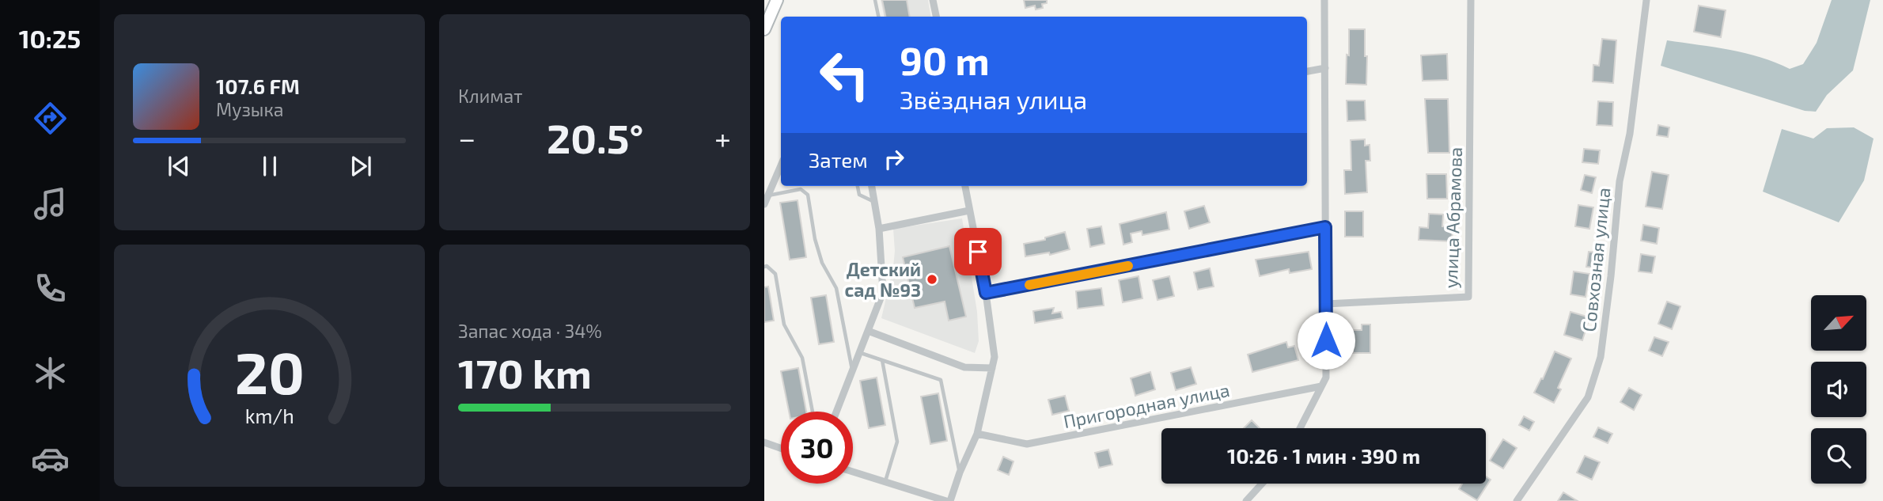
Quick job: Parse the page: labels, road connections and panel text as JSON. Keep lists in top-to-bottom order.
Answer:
{
  "streets": {
    "street": ["улица Абрамова", "Совхозная улица", "Пригородная улица"]
  },
  "places": ["Детский сад №93"],
  "north": "top right",
  "page": {
    "tabs": "10:25",
    "tile": [
      "Климат",
      ["Запас хода · 34%", "170 km"]
    ],
    "turn": ["90 m", "Звёздная улица"],
    "song": ["107.6 FM", "Музыка"],
    "heat": ["−", "20.5°", "+"],
    "then": "Затем",
    "limit": "30",
    "trip": "10:26 · 1 мин · 390 m",
    "gauge": ["20", "km/h"]
  }
}
